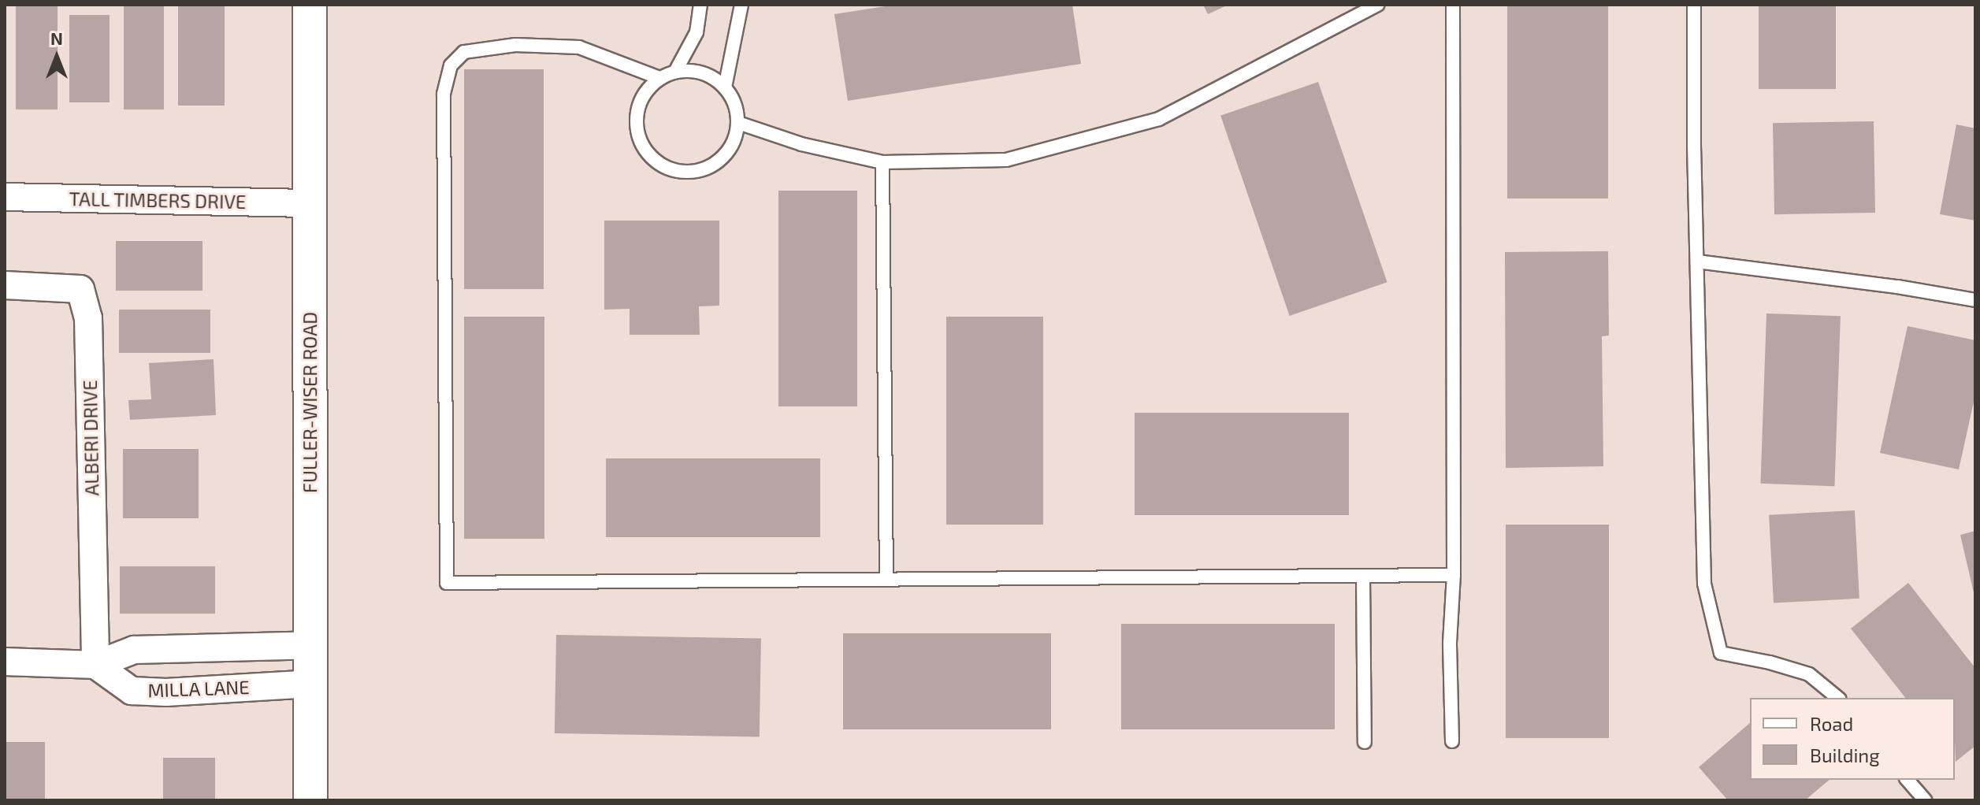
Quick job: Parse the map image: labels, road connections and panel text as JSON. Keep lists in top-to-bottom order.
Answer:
{
  "streets": {
    "street": [
      "TALL TIMBERS DRIVE",
      "FULLER-WISER ROAD",
      "ALBERI DRIVE",
      "MILLA LANE"
    ]
  },
  "crossings": [
    ["TALL TIMBERS DRIVE", "FULLER-WISER ROAD"],
    ["FULLER-WISER ROAD", "MILLA LANE"],
    ["ALBERI DRIVE", "MILLA LANE"]
  ],
  "legend": ["Road", "Building"],
  "north": "top"
}
